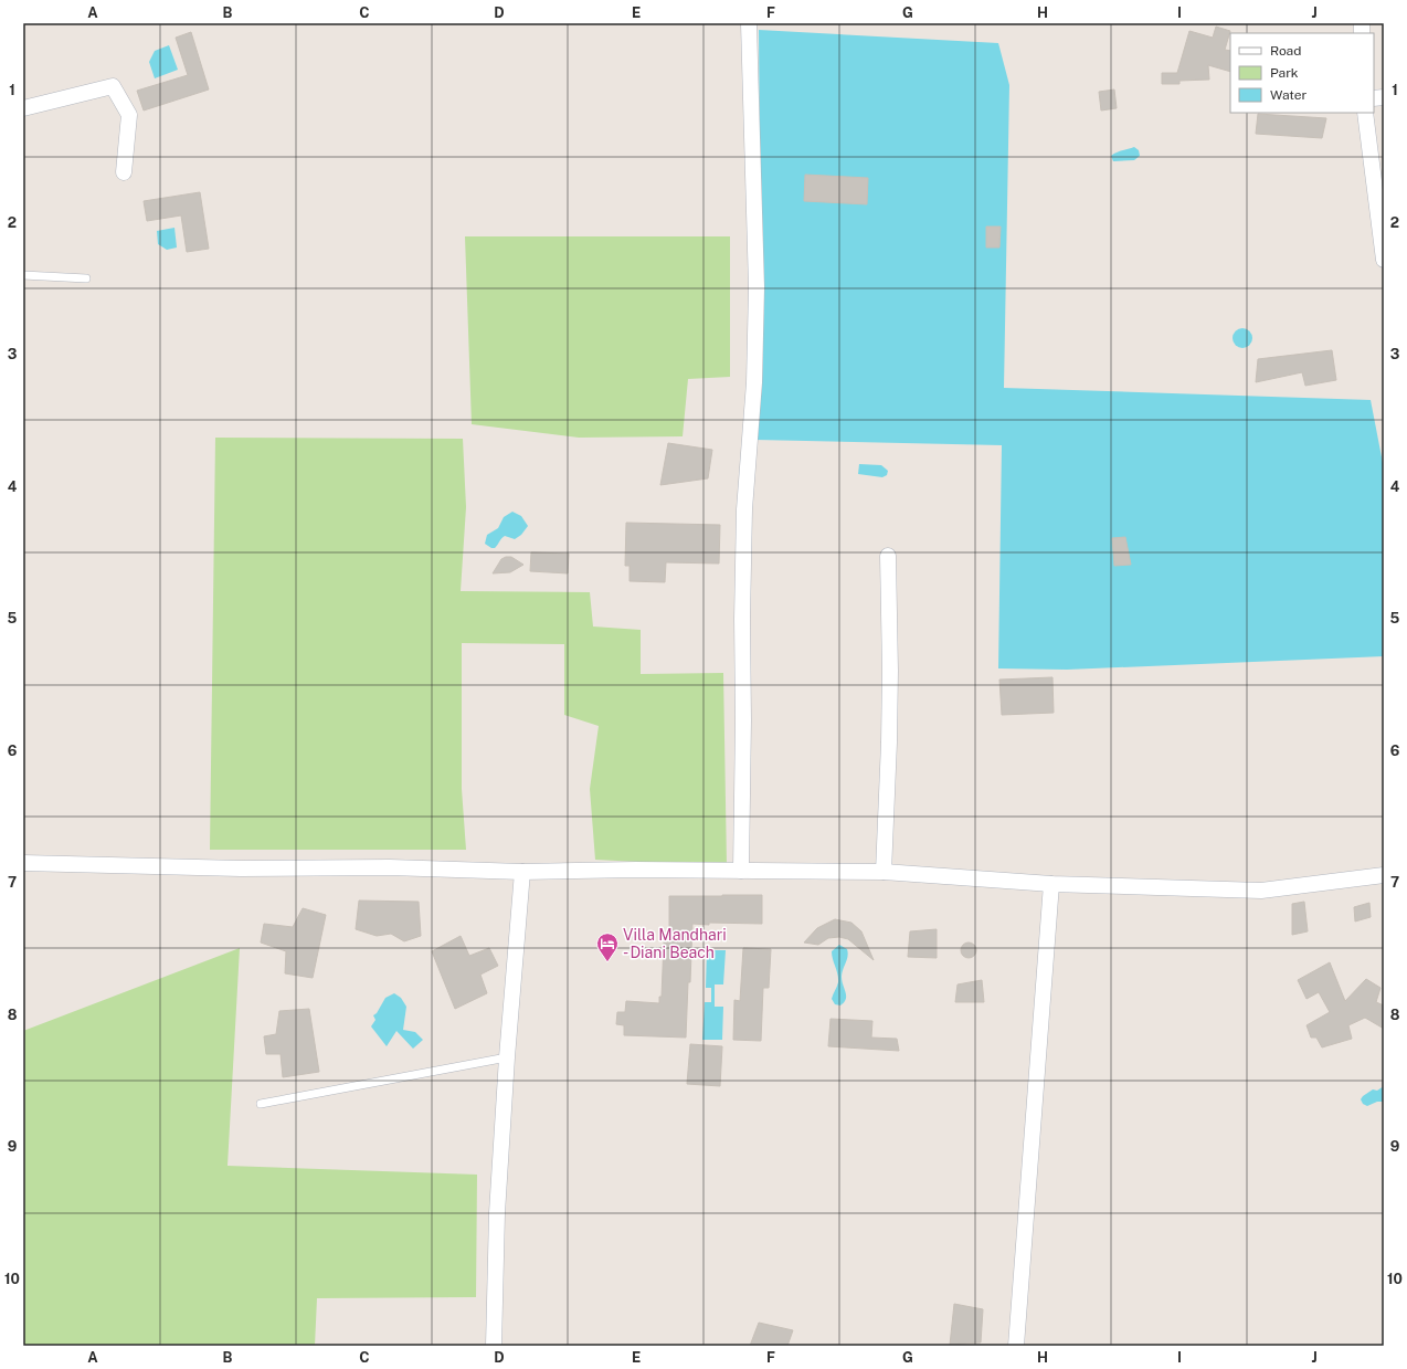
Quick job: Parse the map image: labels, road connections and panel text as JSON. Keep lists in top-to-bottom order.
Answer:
{
  "places": {
    "hotel": ["Villa Mandhari - Diani Beach"]
  },
  "legend": ["Road", "Park", "Water"],
  "grid": {
    "columns": [
      "A",
      "B",
      "C",
      "D",
      "E",
      "F",
      "G",
      "H",
      "I",
      "J"
    ],
    "rows": [
      "1",
      "2",
      "3",
      "4",
      "5",
      "6",
      "7",
      "8",
      "9",
      "10"
    ]
  }
}
